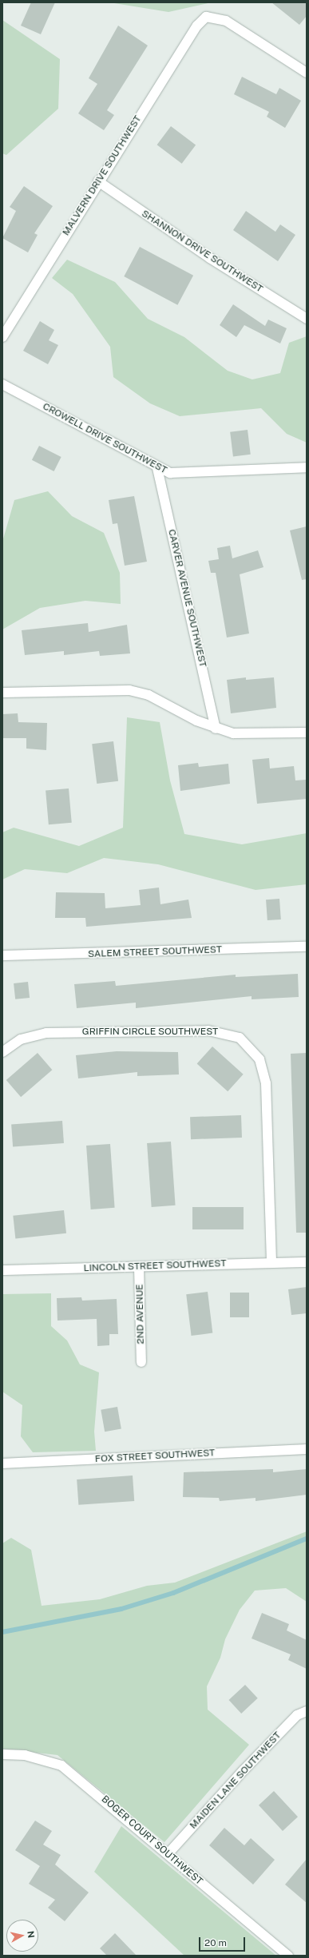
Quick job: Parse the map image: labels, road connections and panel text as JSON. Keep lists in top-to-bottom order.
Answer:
{
  "streets": {
    "street": [
      "MALVERN DRIVE SOUTHWEST",
      "SHANNON DRIVE SOUTHWEST",
      "CROWELL DRIVE SOUTHWEST",
      "CARVER AVENUE SOUTHWEST",
      "SALEM STREET SOUTHWEST",
      "GRIFFIN CIRCLE SOUTHWEST",
      "LINCOLN STREET SOUTHWEST",
      "2ND AVENUE",
      "FOX STREET SOUTHWEST",
      "MAIDEN LANE SOUTHWEST",
      "BOGER COURT SOUTHWEST"
    ]
  },
  "crossings": [
    ["MALVERN DRIVE SOUTHWEST", "SHANNON DRIVE SOUTHWEST"],
    ["CROWELL DRIVE SOUTHWEST", "CARVER AVENUE SOUTHWEST"],
    ["GRIFFIN CIRCLE SOUTHWEST", "LINCOLN STREET SOUTHWEST"],
    ["LINCOLN STREET SOUTHWEST", "2ND AVENUE"],
    ["MAIDEN LANE SOUTHWEST", "BOGER COURT SOUTHWEST"]
  ],
  "scale_bar": "20 m",
  "north": "right"
}
